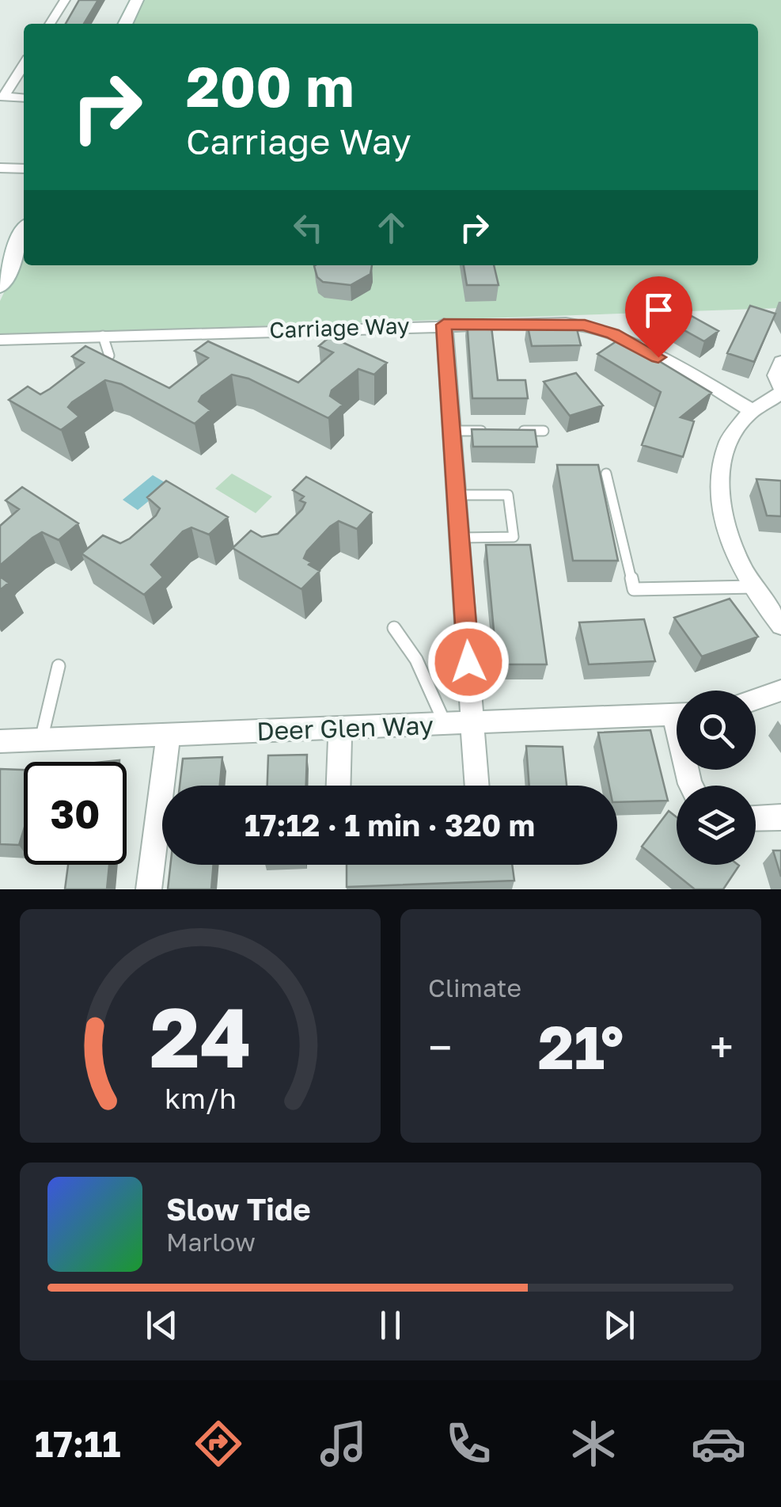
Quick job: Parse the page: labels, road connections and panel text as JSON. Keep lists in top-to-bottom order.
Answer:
{
  "streets": {
    "street": ["Carriage Way", "Deer Glen Way"]
  },
  "page": {
    "turn": ["200 m", "Carriage Way"],
    "limit": "30",
    "trip": "17:12 · 1 min · 320 m",
    "tile": "Climate",
    "heat": ["−", "21°", "+"],
    "song": ["Slow Tide", "Marlow"],
    "tabs": "17:11",
    "gauge": ["24", "km/h"]
  }
}
